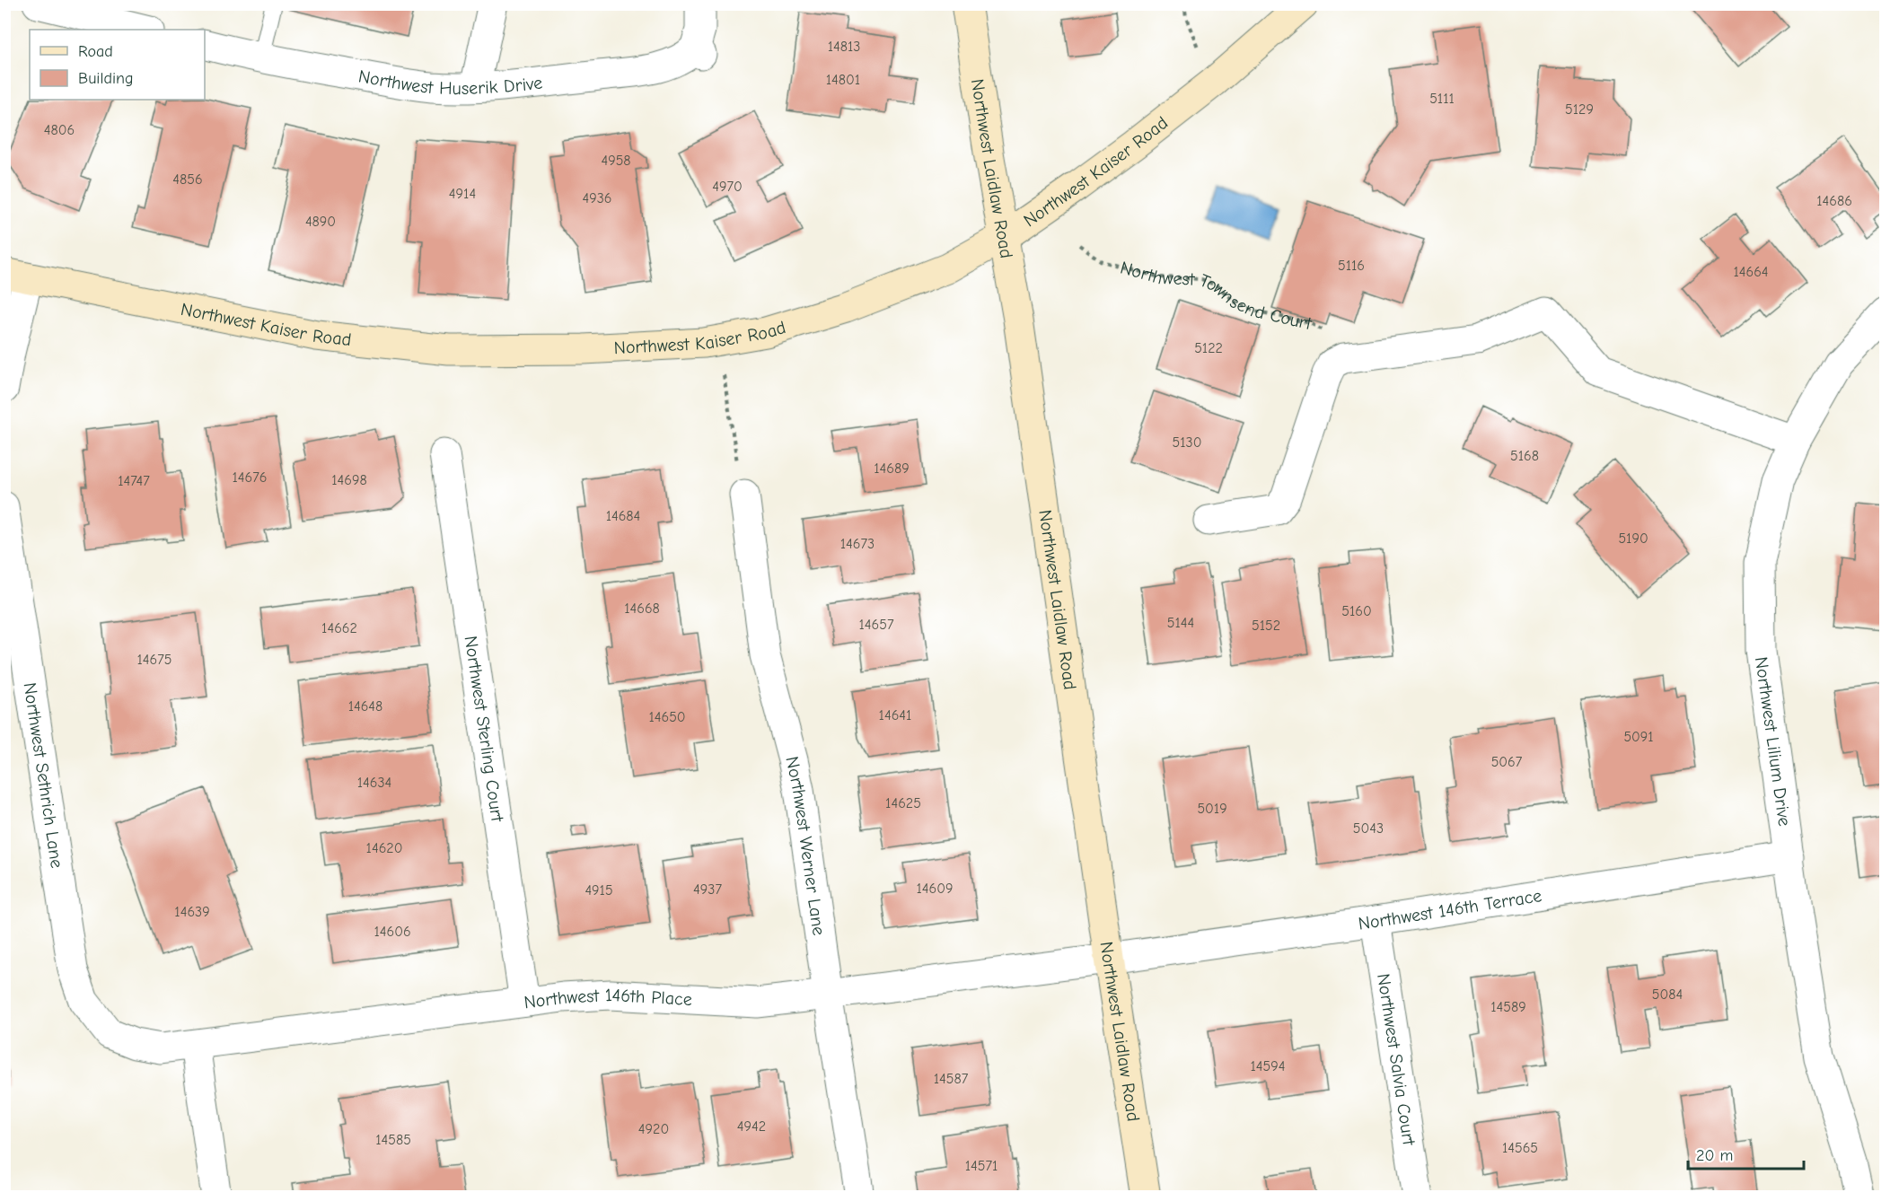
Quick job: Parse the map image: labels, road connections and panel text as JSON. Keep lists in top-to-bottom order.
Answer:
{
  "streets": {
    "main road": ["Northwest Laidlaw Road", "Northwest Kaiser Road"],
    "street": [
      "Northwest Huserik Drive",
      "Northwest Sterling Court",
      "Northwest Lilium Drive",
      "Northwest Sethrich Lane",
      "Northwest Werner Lane",
      "Northwest 146th Terrace",
      "Northwest 146th Place",
      "Northwest Salvia Court"
    ],
    "path": ["Northwest Townsend Court"]
  },
  "crossings": [
    ["Northwest Laidlaw Road", "Northwest Kaiser Road"],
    ["Northwest Laidlaw Road", "Northwest 146th Terrace"],
    ["Northwest Laidlaw Road", "Northwest 146th Place"],
    ["Northwest Sterling Court", "Northwest 146th Place"],
    ["Northwest Lilium Drive", "Northwest 146th Terrace"],
    ["Northwest Sethrich Lane", "Northwest 146th Place"],
    ["Northwest Werner Lane", "Northwest 146th Place"],
    ["Northwest 146th Terrace", "Northwest 146th Place"],
    ["Northwest 146th Terrace", "Northwest Salvia Court"]
  ],
  "house_numbers": [
    "14813",
    "14801",
    "5111",
    "5129",
    "4806",
    "4958",
    "4856",
    "4970",
    "4914",
    "4936",
    "14686",
    "4890",
    "5116",
    "14664",
    "5122",
    "5130",
    "5168",
    "14689",
    "14676",
    "14698",
    "14747",
    "14684",
    "5190",
    "14673",
    "14668",
    "5160",
    "5144",
    "14657",
    "5152",
    "14662",
    "14675",
    "14648",
    "14641",
    "14650",
    "5091",
    "5067",
    "14634",
    "14625",
    "5019",
    "5043",
    "14620",
    "14609",
    "4937",
    "4915",
    "14639",
    "14606",
    "5084",
    "14589",
    "14594",
    "14587",
    "4942",
    "4920",
    "14585",
    "14565",
    "14571"
  ],
  "legend": ["Road", "Building"],
  "scale_bar": "20 m"
}
